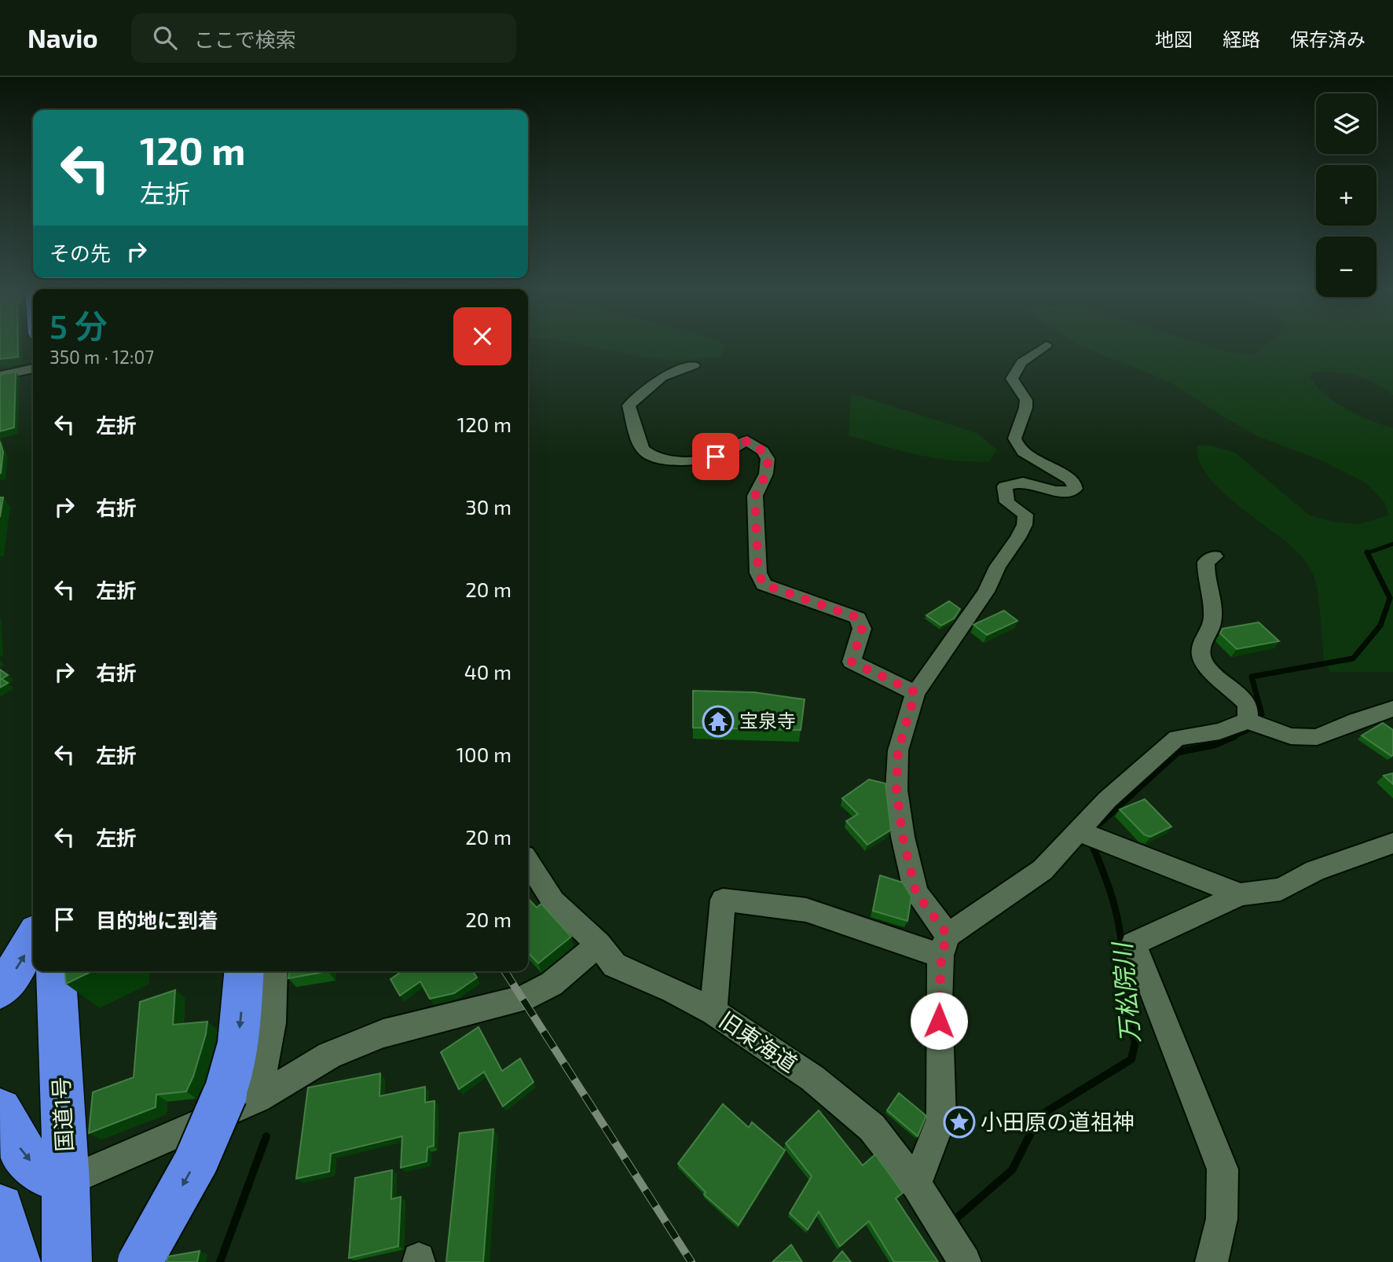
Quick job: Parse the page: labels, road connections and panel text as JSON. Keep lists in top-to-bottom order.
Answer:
{
  "streets": {
    "highway": ["国道1号"],
    "street": ["旧東海道"]
  },
  "water": ["万松院川"],
  "places": {
    "temple": ["宝泉寺"],
    "place": ["小田原の道祖神"]
  },
  "page": {
    "header": "Navio",
    "search": "ここで検索",
    "nav": ["地図", "経路", "保存済み"],
    "map_buttons": ["+", "−"],
    "turn": ["120 m", "左折"],
    "then": "その先",
    "heading": ["5 分", "350 m · 12:07"],
    "list": [
      {
        "name": "左折",
        "value": "120 m"
      },
      {
        "name": "右折",
        "value": "30 m"
      },
      {
        "name": "左折",
        "value": "20 m"
      },
      {
        "name": "右折",
        "value": "40 m"
      },
      {
        "name": "左折",
        "value": "100 m"
      },
      {
        "name": "左折",
        "value": "20 m"
      },
      {
        "name": "目的地に到着",
        "value": "20 m"
      }
    ]
  }
}
